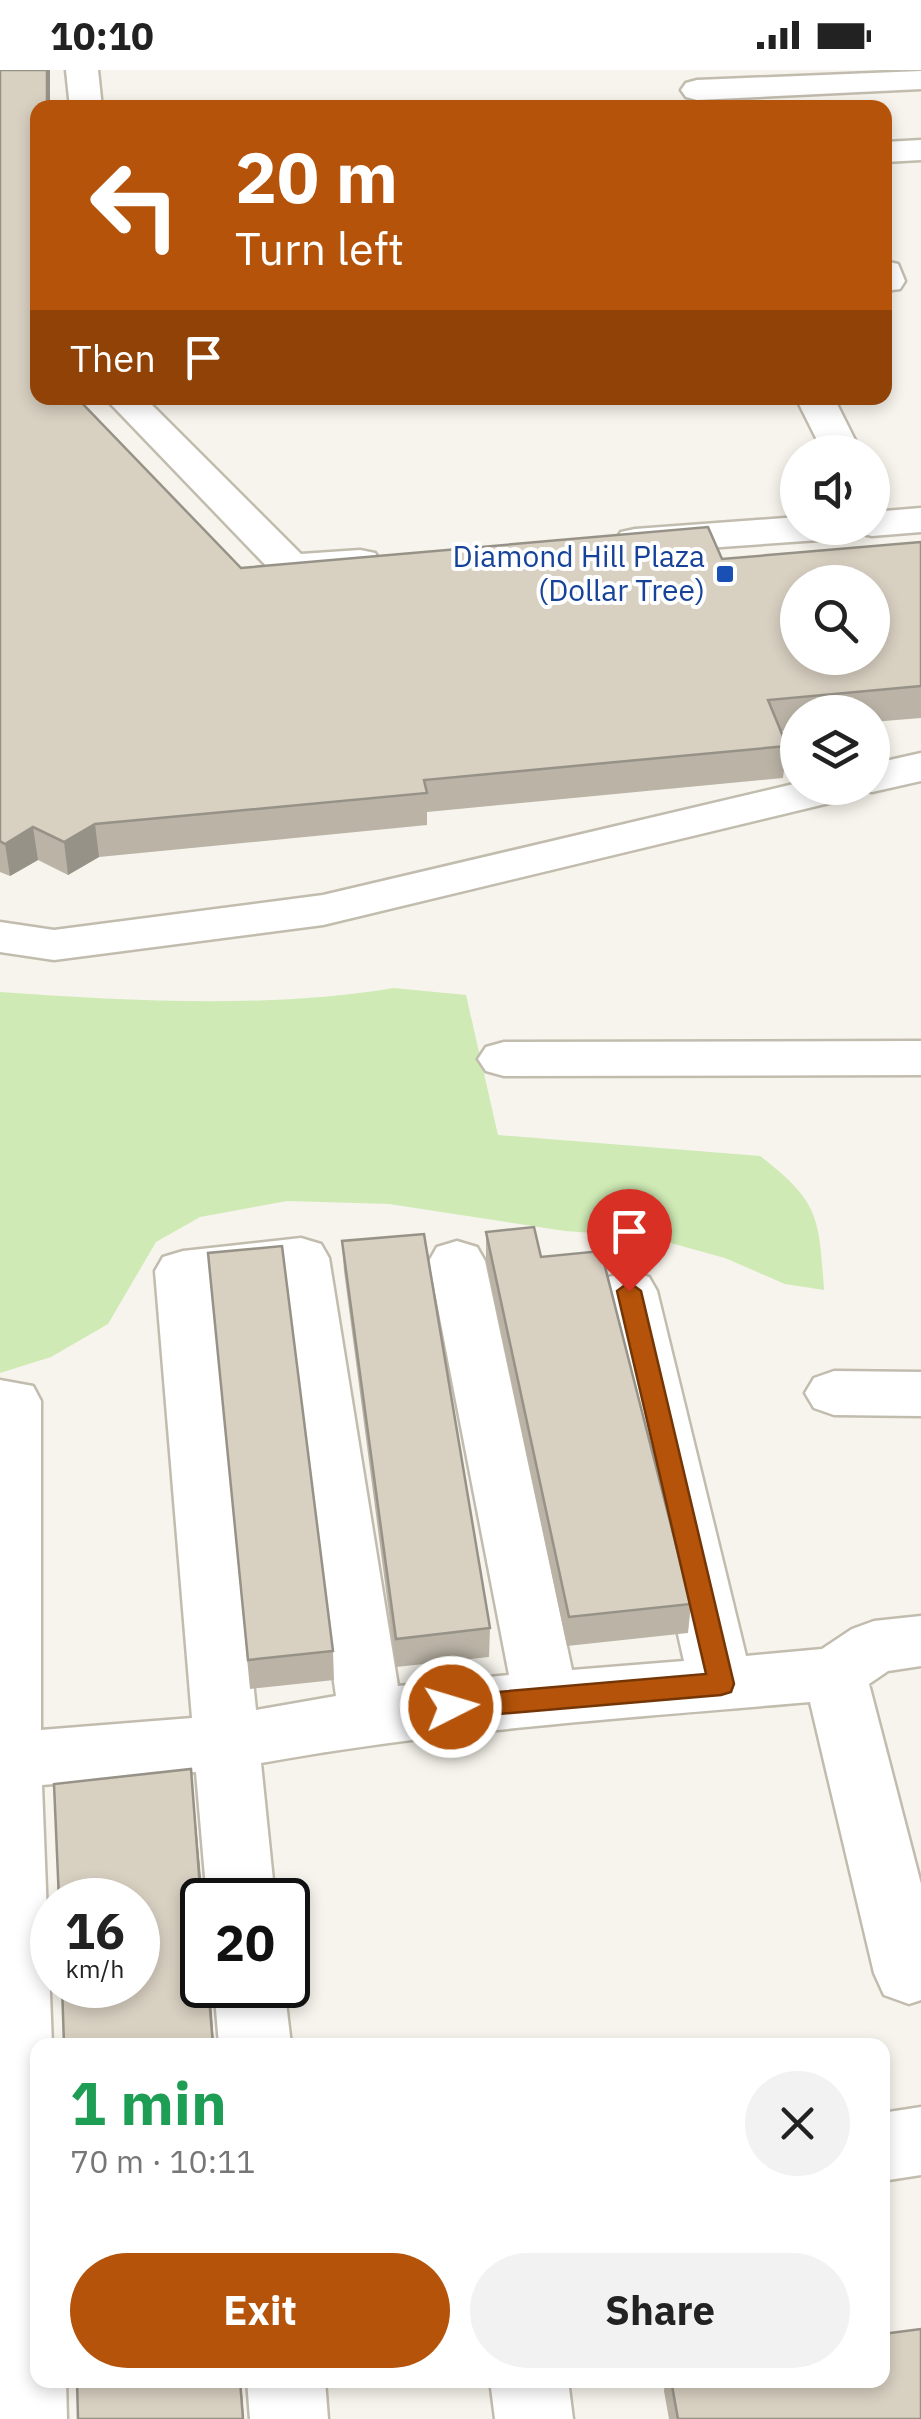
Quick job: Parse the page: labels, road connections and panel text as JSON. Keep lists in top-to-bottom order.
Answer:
{
  "places": {
    "transit": ["Diamond Hill Plaza (Dollar Tree)"]
  },
  "page": {
    "status": "10:10",
    "turn": ["20 m", "Turn left"],
    "then": "Then",
    "speed": "16 km/h",
    "limit": "20",
    "heading": ["1 min", "70 m · 10:11"],
    "buttons": ["Exit", "Share"]
  }
}
